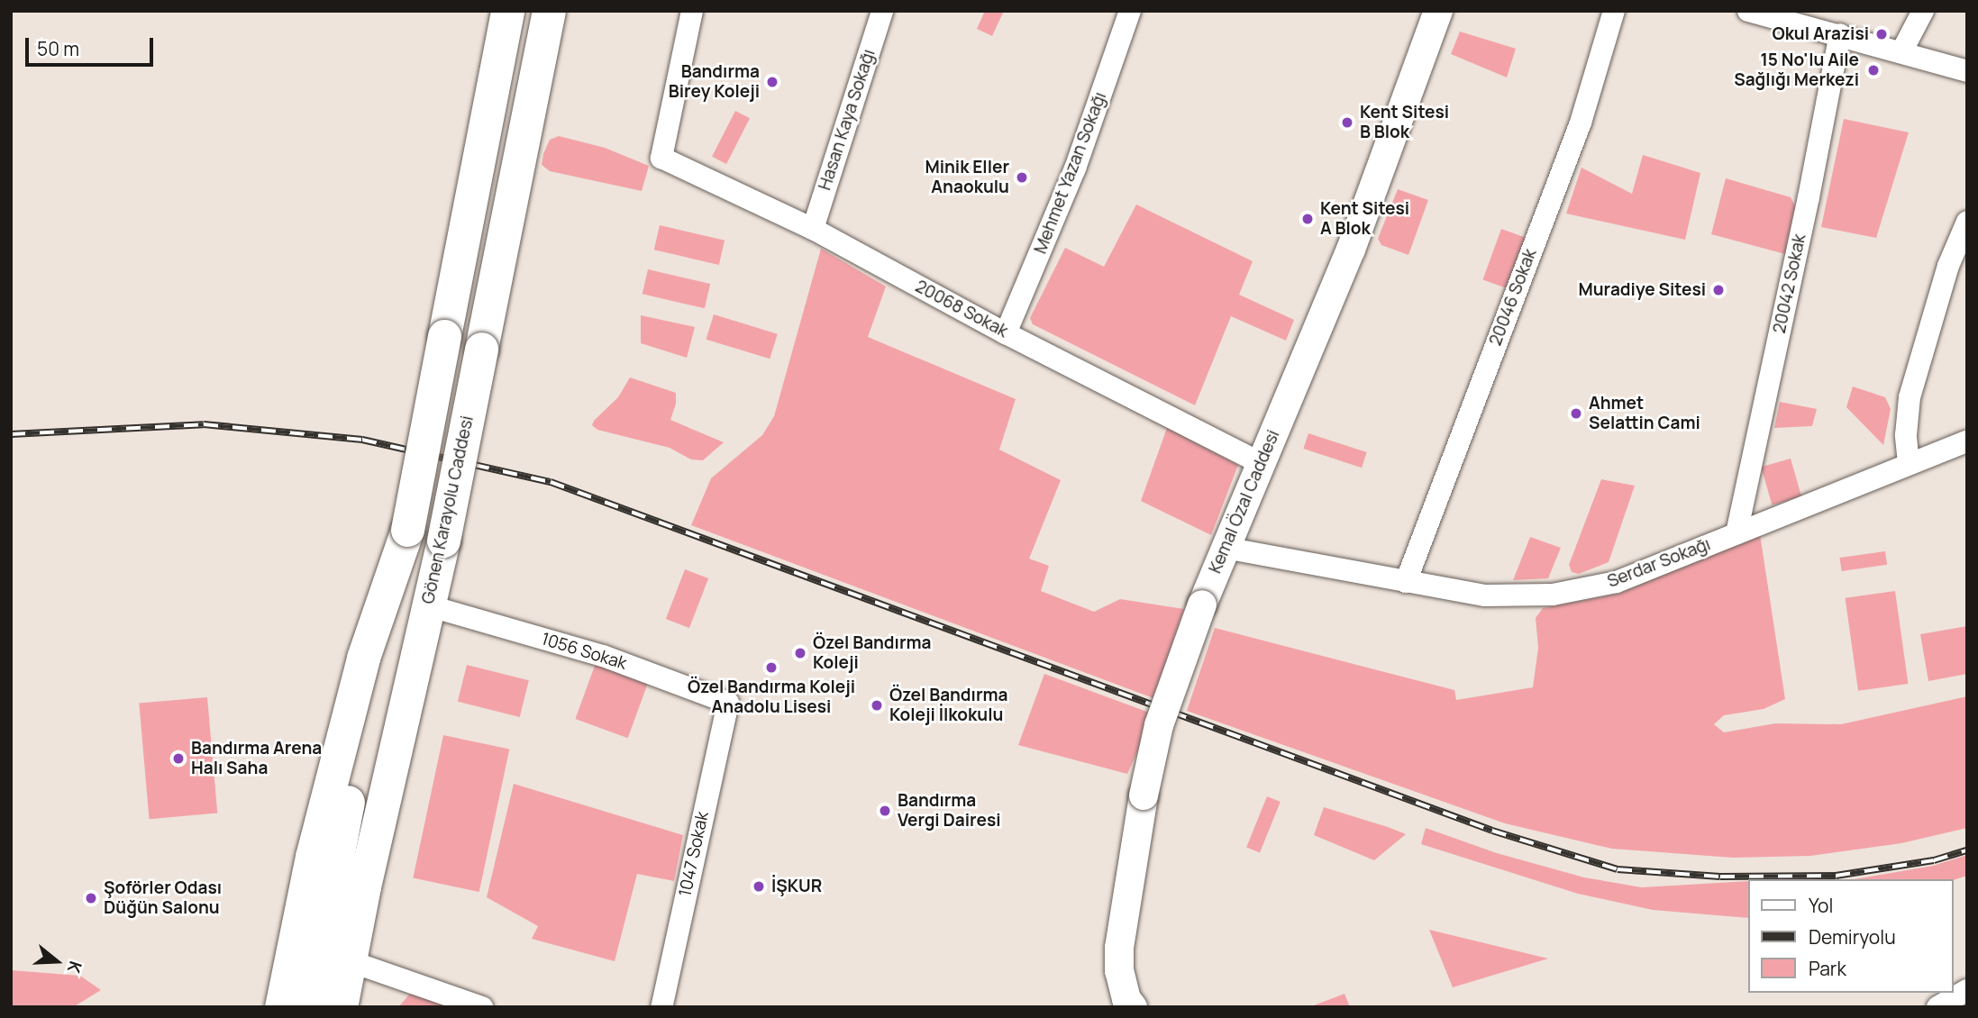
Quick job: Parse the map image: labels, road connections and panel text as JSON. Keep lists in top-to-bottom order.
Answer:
{
  "streets": {
    "highway": ["Gönen Karayolu Caddesi"],
    "main road": ["Kemal Özal Caddesi"],
    "street": [
      "Hasan Kaya Sokağı",
      "Mehmet Yazan Sokağı",
      "20042 Sokak",
      "20046 Sokak",
      "20068 Sokak",
      "Serdar Sokağı",
      "1056 Sokak",
      "1047 Sokak"
    ]
  },
  "crossings": [
    ["Hasan Kaya Sokağı", "20068 Sokak"],
    ["Mehmet Yazan Sokağı", "20068 Sokak"],
    ["20042 Sokak", "Serdar Sokağı"],
    ["20046 Sokak", "Serdar Sokağı"],
    ["20068 Sokak", "Kemal Özal Caddesi"],
    ["Kemal Özal Caddesi", "Serdar Sokağı"],
    ["1056 Sokak", "1047 Sokak"]
  ],
  "places": [
    "Okul Arazisi",
    "15 No'lu Aile Sağlığı Merkezi",
    "Bandırma Birey Koleji",
    "Kent Sitesi B Blok",
    "Minik Eller Anaokulu",
    "Kent Sitesi A Blok",
    "Muradiye Sitesi",
    "Ahmet Selattin Cami",
    "Özel Bandırma Koleji",
    "Özel Bandırma Koleji Anadolu Lisesi",
    "Özel Bandırma Koleji İlkokulu",
    "Bandırma Arena Halı Saha",
    "Bandırma Vergi Dairesi",
    "İŞKUR",
    "Şoförler Odası Düğün Salonu"
  ],
  "legend": ["Yol", "Demiryolu", "Park"],
  "scale_bar": "50 m",
  "north": "right"
}
